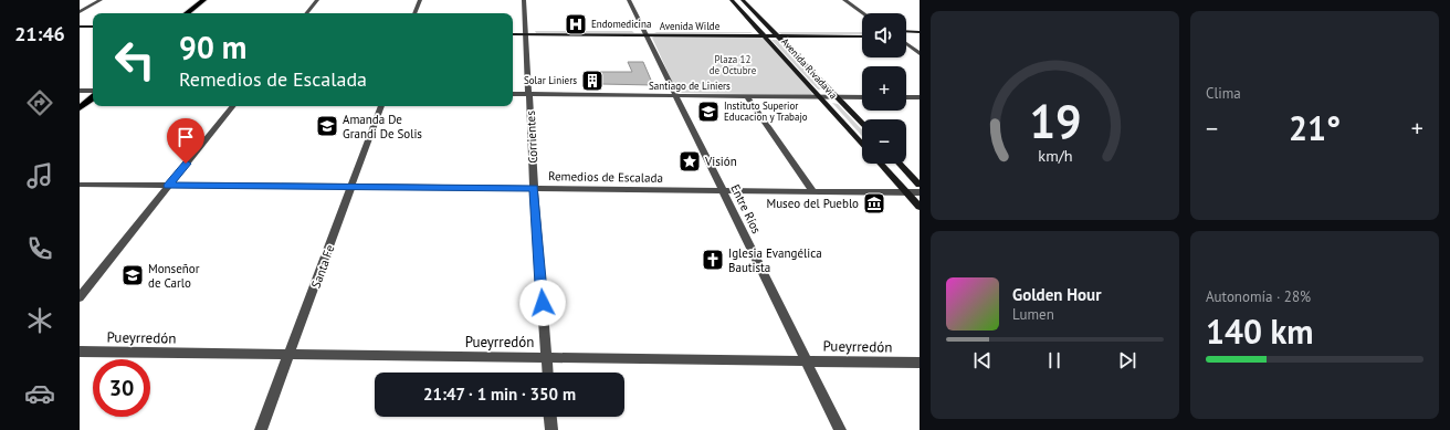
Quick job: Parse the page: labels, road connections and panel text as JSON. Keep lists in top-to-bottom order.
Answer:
{
  "streets": {
    "main road": ["Avenida Wilde", "Avenida Rivadavia"],
    "street": [
      "Santiago de Liniers",
      "Corrientes",
      "Remedios de Escalada",
      "Entre Ríos",
      "Santa Fe",
      "Pueyrredón"
    ]
  },
  "crossings": [
    ["Avenida Wilde", "Avenida Rivadavia"],
    ["Avenida Wilde", "Corrientes"],
    ["Avenida Wilde", "Entre Ríos"],
    ["Avenida Rivadavia", "Santiago de Liniers"],
    ["Santiago de Liniers", "Corrientes"],
    ["Santiago de Liniers", "Entre Ríos"],
    ["Corrientes", "Remedios de Escalada"],
    ["Corrientes", "Pueyrredón"],
    ["Remedios de Escalada", "Entre Ríos"],
    ["Remedios de Escalada", "Santa Fe"],
    ["Entre Ríos", "Pueyrredón"],
    ["Santa Fe", "Pueyrredón"]
  ],
  "parks": ["Plaza 12 de Octubre"],
  "places": {
    "hospital": ["Endomedicina"],
    "building": ["Solar Liniers"],
    "school or university": ["Instituto Superior Educacion y Trabajo", "Amanda De Grandi De Solis", "Monseñor de Carlo"],
    "place": ["Visión"],
    "museum": ["Museo del Pueblo"],
    "church": ["Iglesia Evangélica Bautista"]
  },
  "page": {
    "tabs": "21:46",
    "tile": [
      "Clima",
      ["Autonomía · 28%", "140 km"]
    ],
    "map_buttons": ["+", "−"],
    "turn": ["90 m", "Remedios de Escalada"],
    "heat": ["−", "21°", "+"],
    "song": ["Golden Hour", "Lumen"],
    "limit": "30",
    "trip": "21:47 · 1 min · 350 m",
    "gauge": ["19", "km/h"]
  }
}
